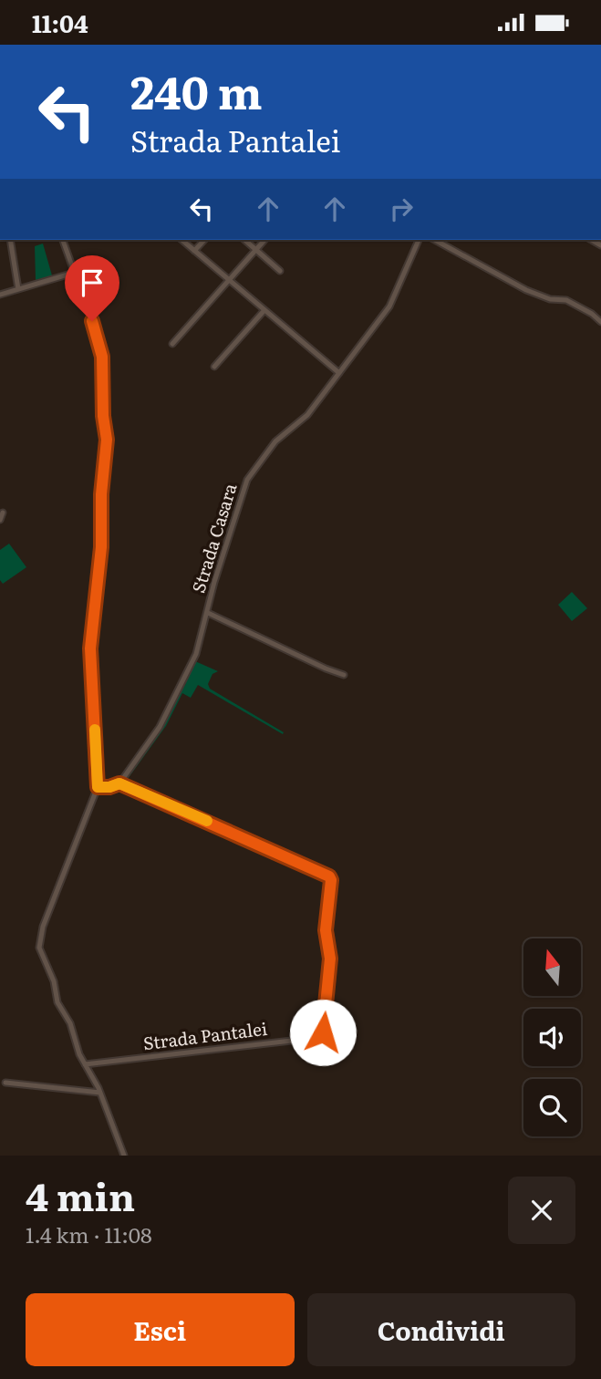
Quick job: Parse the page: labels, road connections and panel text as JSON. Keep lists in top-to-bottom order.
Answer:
{
  "streets": {
    "street": ["Strada Casara", "Strada Pantalei"]
  },
  "crossings": [
    ["Strada Casara", "Strada Pantalei"]
  ],
  "north": "top",
  "page": {
    "status": "11:04",
    "turn": ["240 m", "Strada Pantalei"],
    "heading": ["4 min", "1.4 km · 11:08"],
    "buttons": ["Esci", "Condividi"]
  }
}
